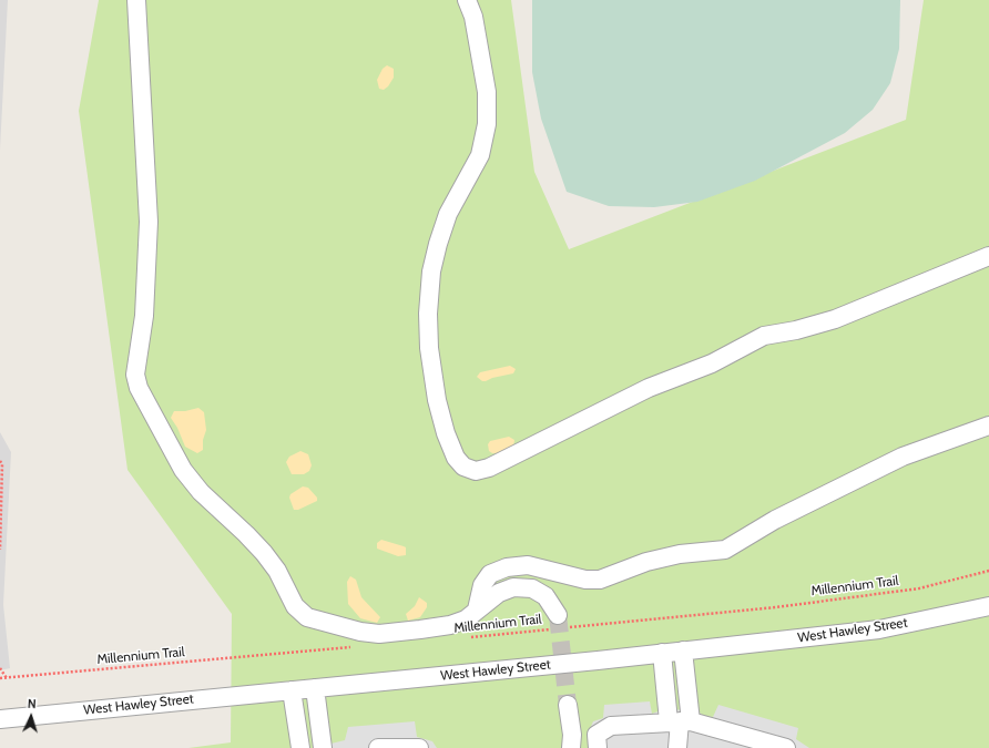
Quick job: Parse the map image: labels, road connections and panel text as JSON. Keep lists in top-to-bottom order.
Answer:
{
  "streets": {
    "street": ["West Hawley Street"],
    "path": ["Millennium Trail"]
  },
  "north": "top"
}
